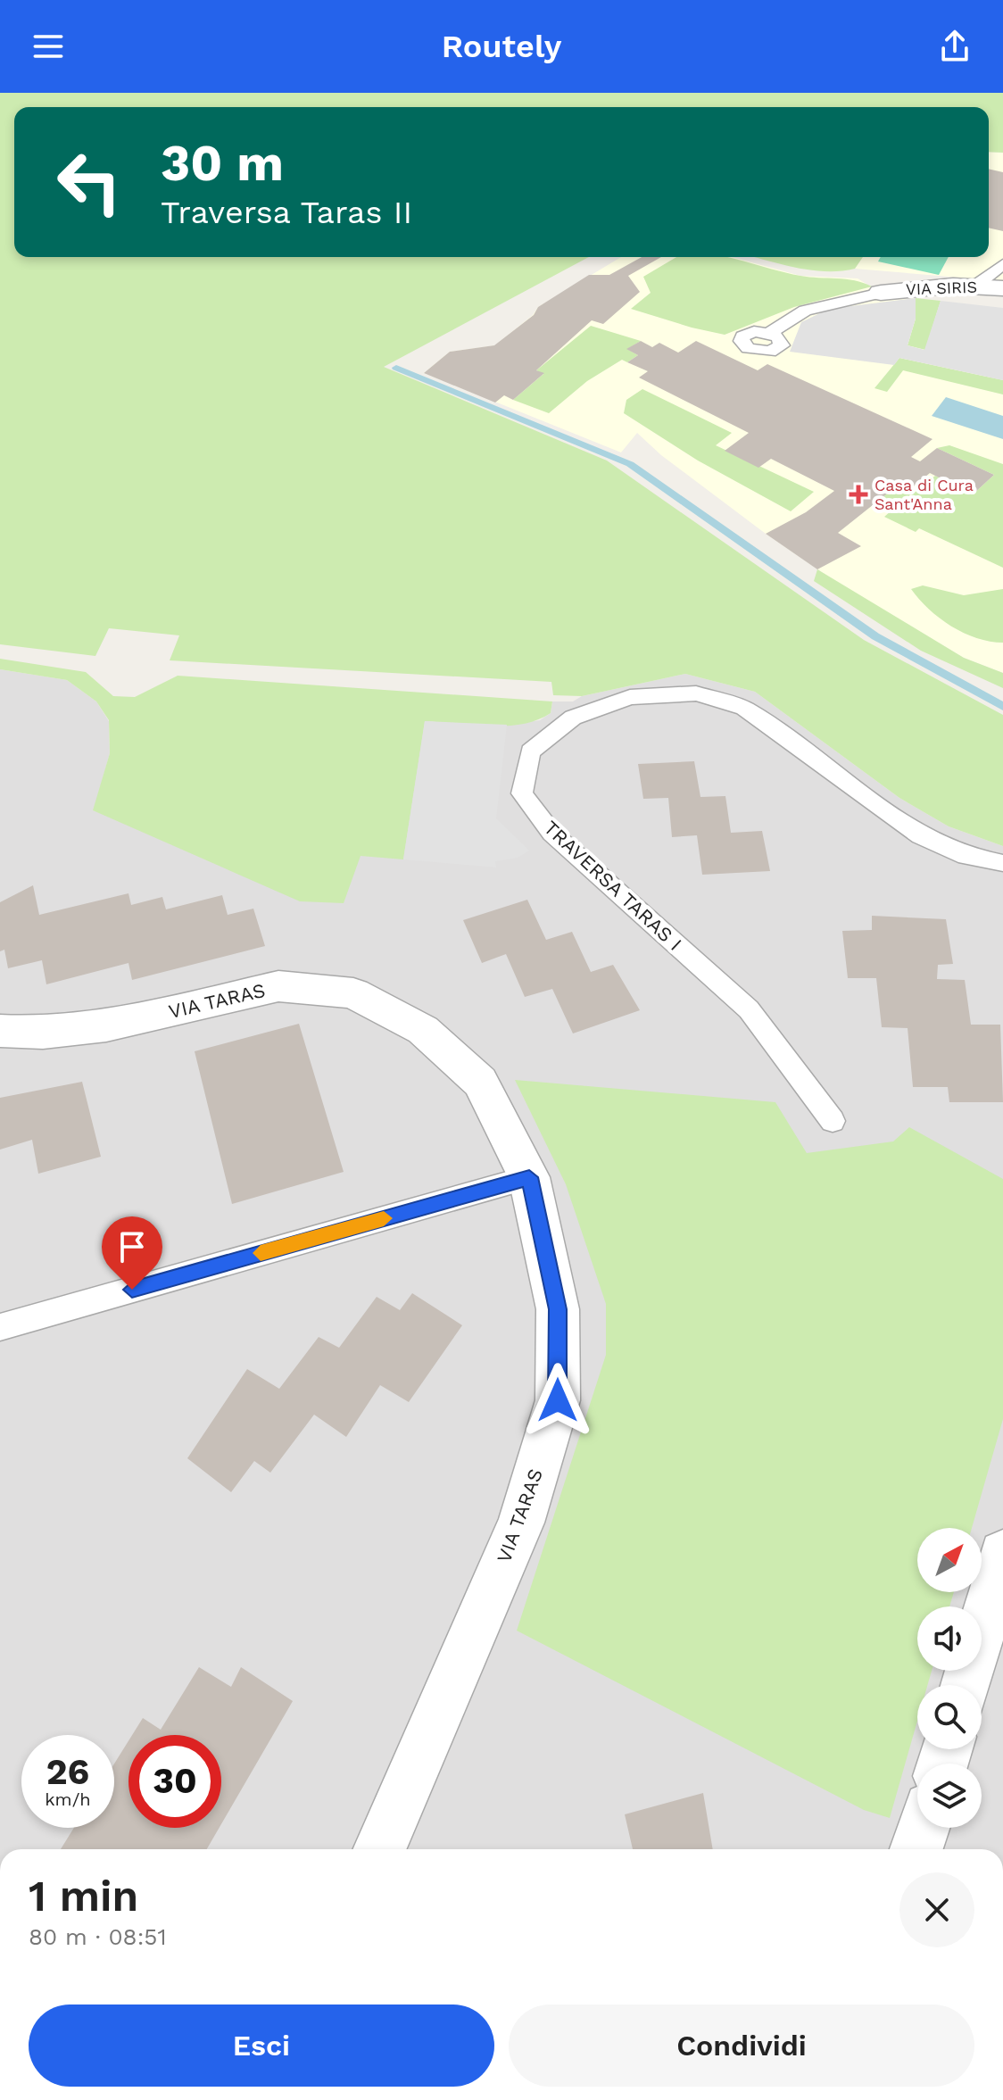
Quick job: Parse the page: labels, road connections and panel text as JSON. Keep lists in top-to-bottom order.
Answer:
{
  "streets": {
    "street": ["VIA SIRIS", "VIA TARAS"],
    "lane": ["TRAVERSA TARAS I"]
  },
  "places": {
    "health": ["Casa di Cura Sant'Anna"]
  },
  "north": "top right",
  "page": {
    "header": "Routely",
    "turn": ["30 m", "Traversa Taras II"],
    "speed": "26 km/h",
    "limit": "30",
    "heading": ["1 min", "80 m · 08:51"],
    "buttons": ["Esci", "Condividi"]
  }
}
